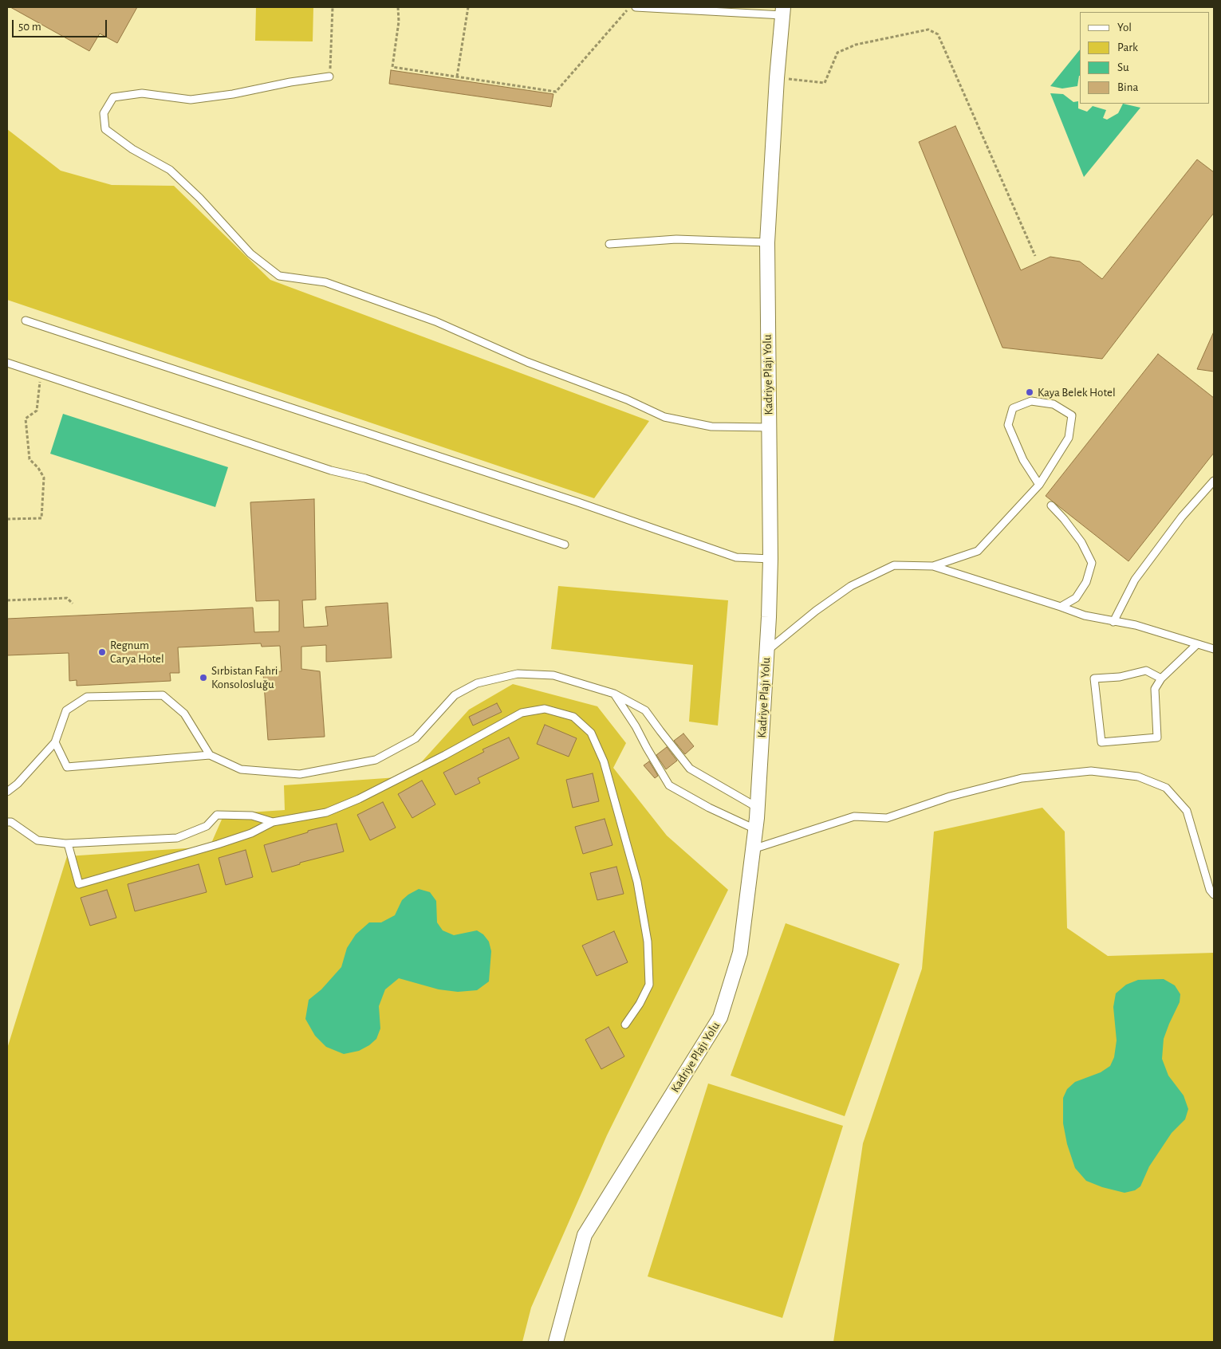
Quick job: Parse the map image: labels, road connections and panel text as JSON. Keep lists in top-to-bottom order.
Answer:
{
  "streets": {
    "street": ["Kadriye Plajı Yolu"]
  },
  "places": ["Kaya Belek Hotel", "Regnum Carya Hotel", "Sırbistan Fahri Konsolosluğu"],
  "legend": [
    "Yol",
    "Park",
    "Su",
    "Bina"
  ],
  "scale_bar": "50 m"
}
